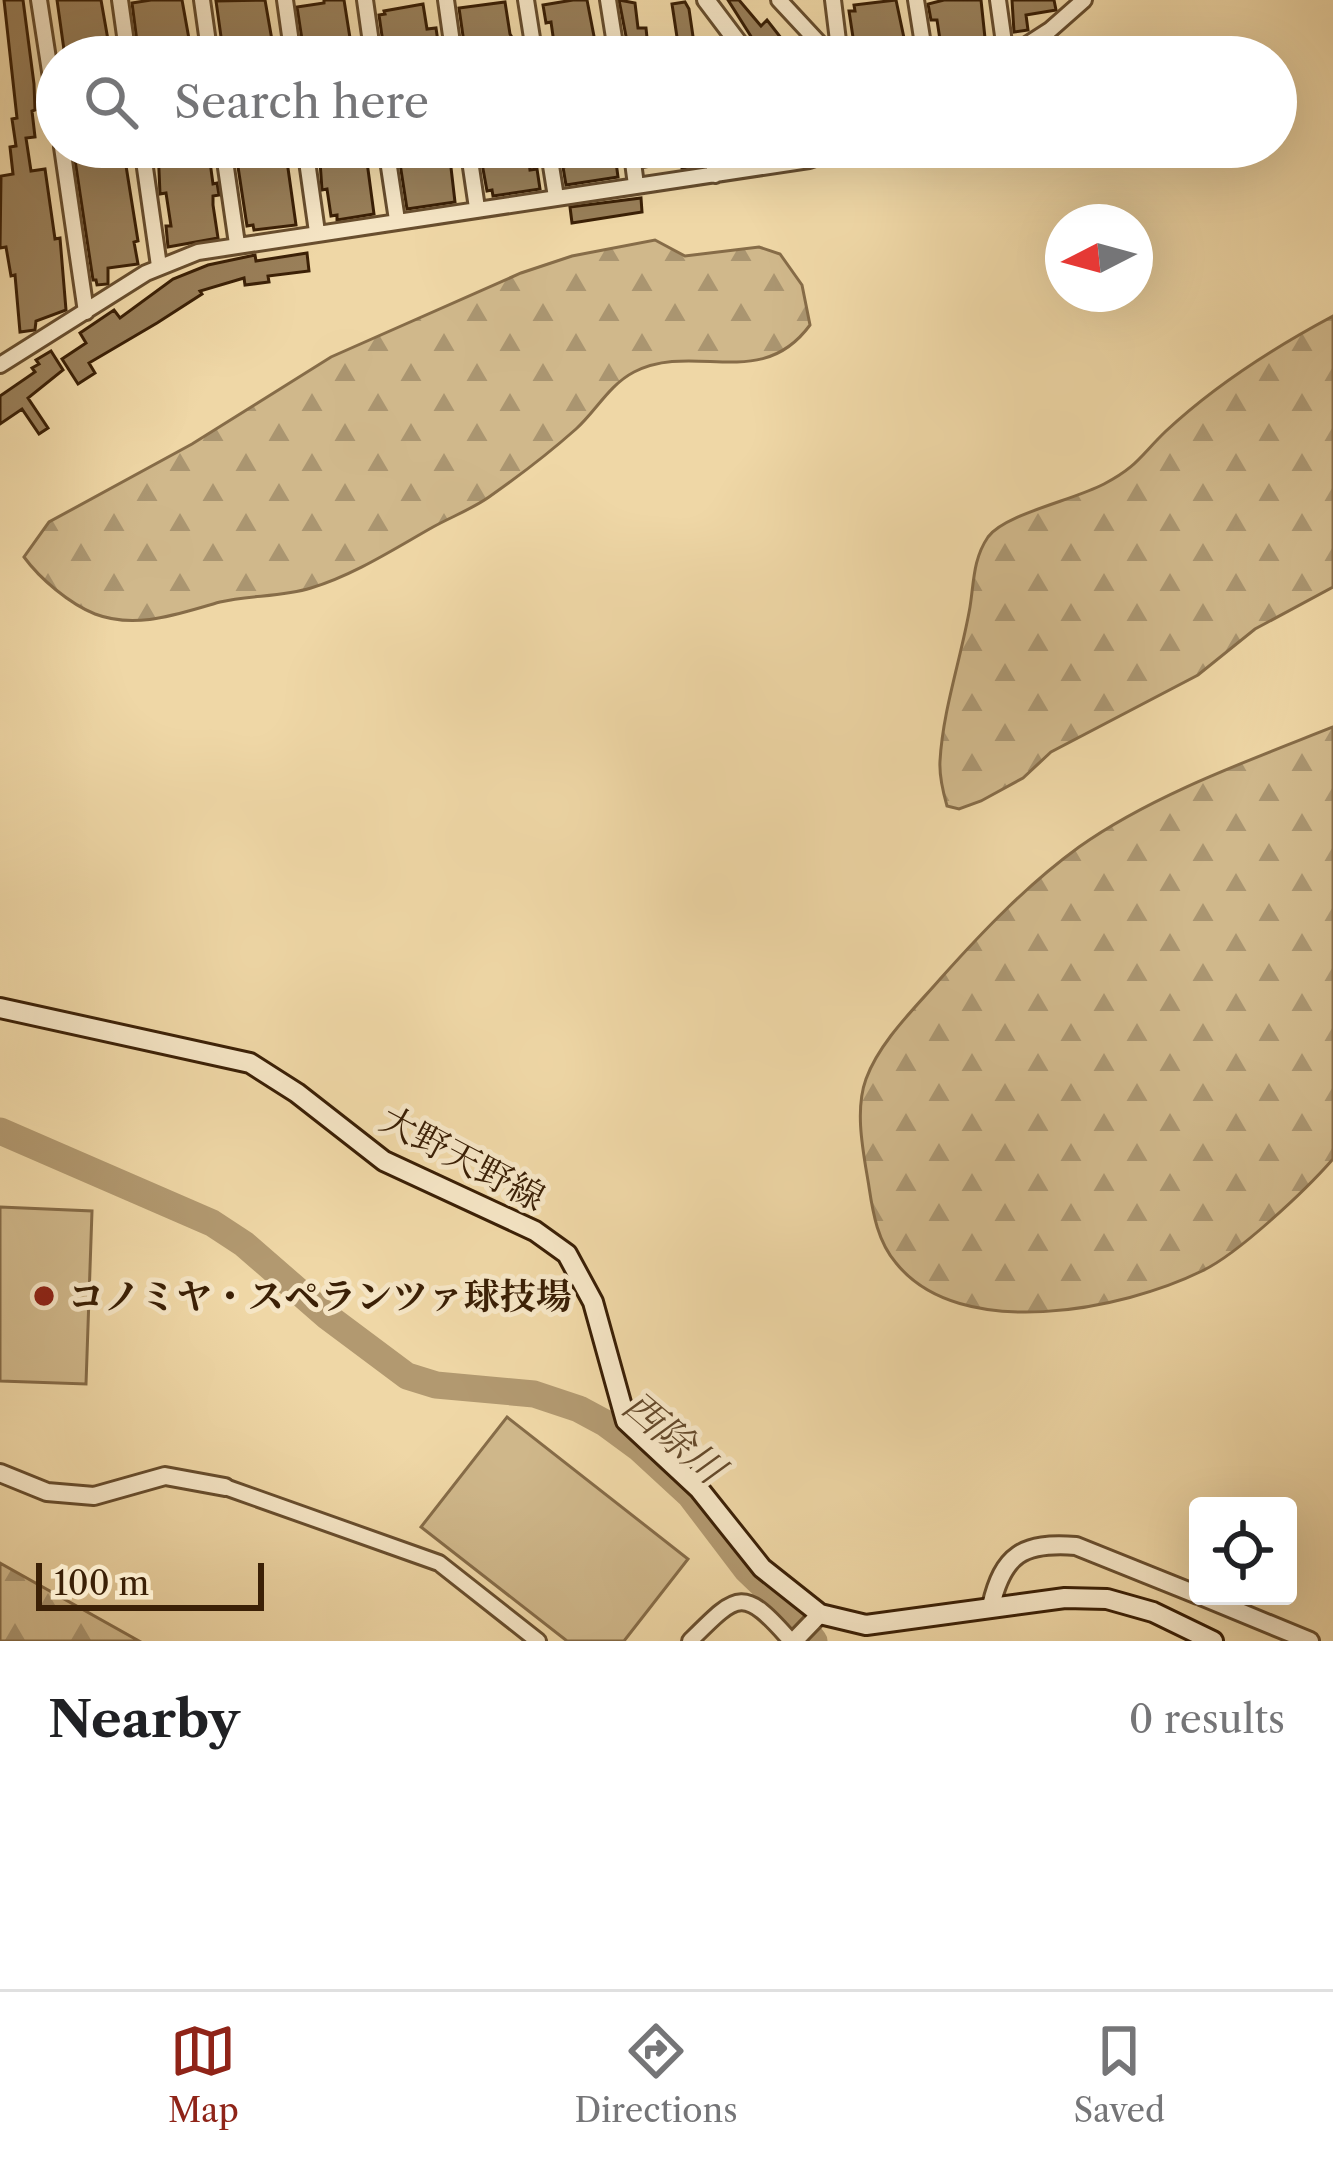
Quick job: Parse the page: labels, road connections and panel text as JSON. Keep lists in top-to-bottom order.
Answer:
{
  "streets": {
    "main road": ["大野天野線"]
  },
  "water": ["西除川"],
  "places": ["コノミヤ・スペランツァ球技場"],
  "scale_bar": "100 m",
  "north": "left",
  "page": {
    "search": "Search here",
    "scale": "100 m",
    "heading": ["Nearby", "0 results"],
    "nav": ["Map", "Directions", "Saved"]
  }
}
